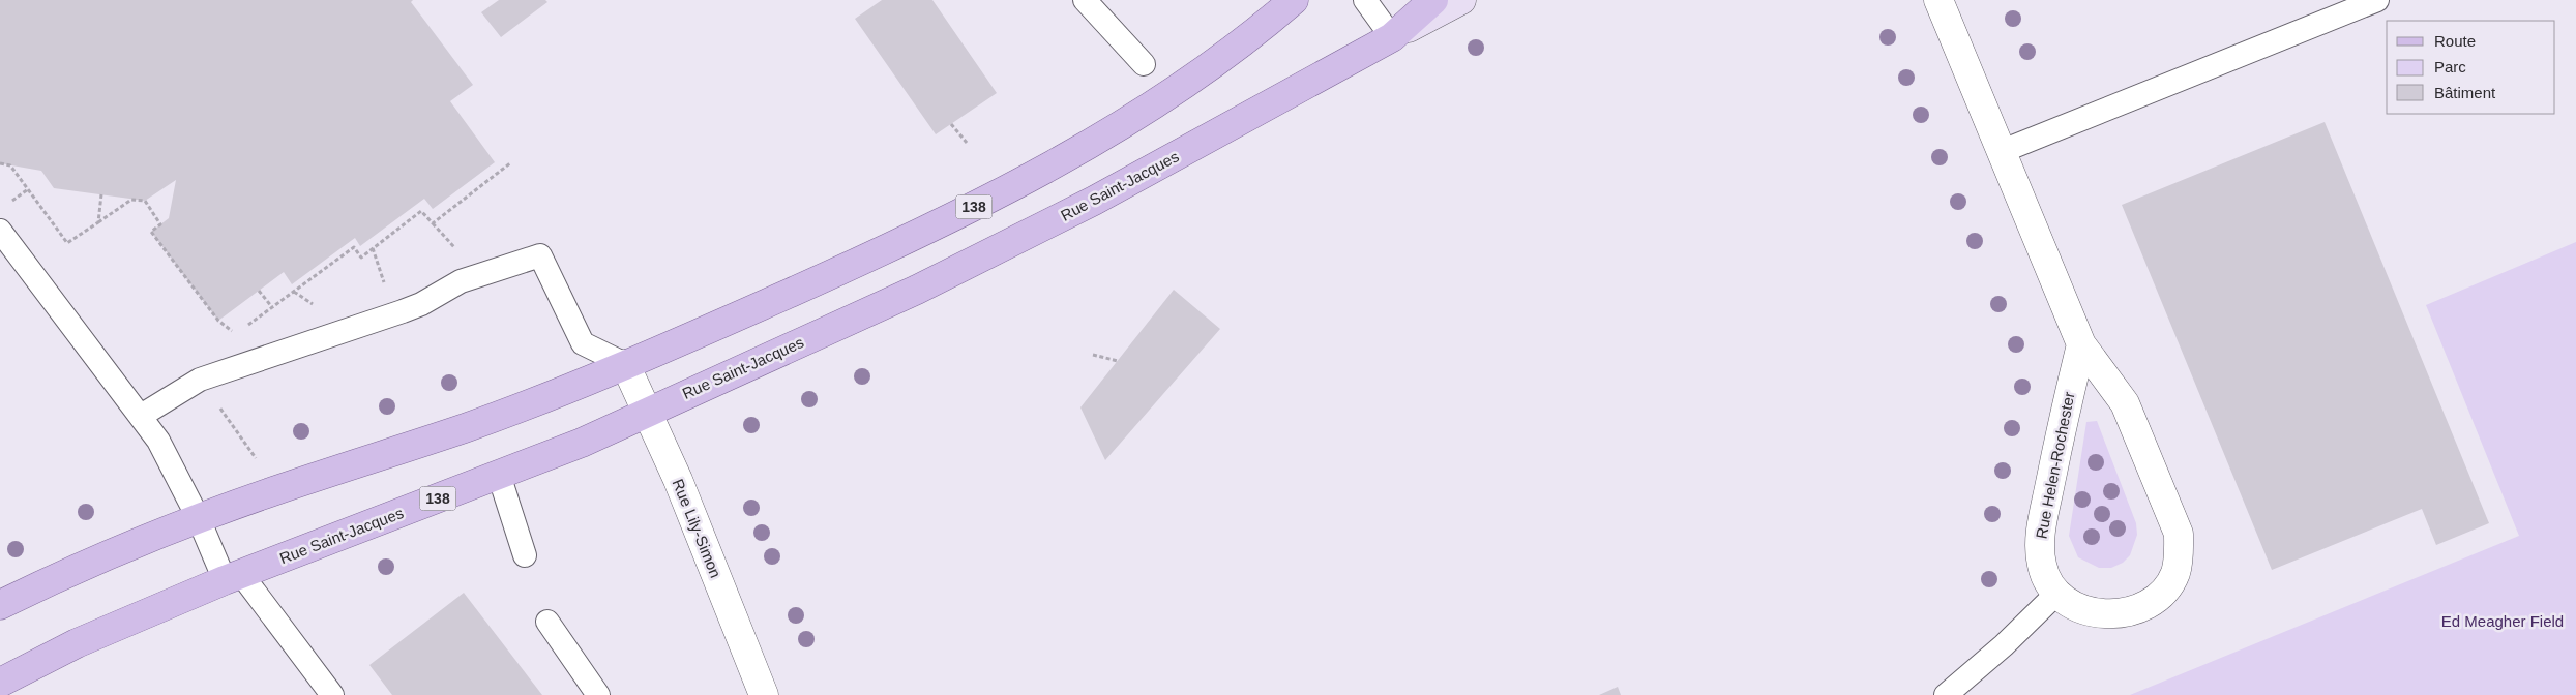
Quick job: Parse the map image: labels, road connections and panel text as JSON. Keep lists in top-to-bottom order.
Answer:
{
  "streets": {
    "main road": ["Rue Saint-Jacques", "138"],
    "street": ["Rue Helen-Rochester", "Rue Lily-Simon"]
  },
  "crossings": [
    ["Rue Saint-Jacques", "138"],
    ["Rue Saint-Jacques", "Rue Lily-Simon"],
    ["138", "Rue Lily-Simon"]
  ],
  "parks": ["Ed Meagher Field"],
  "legend": ["Route", "Parc", "Bâtiment"]
}
